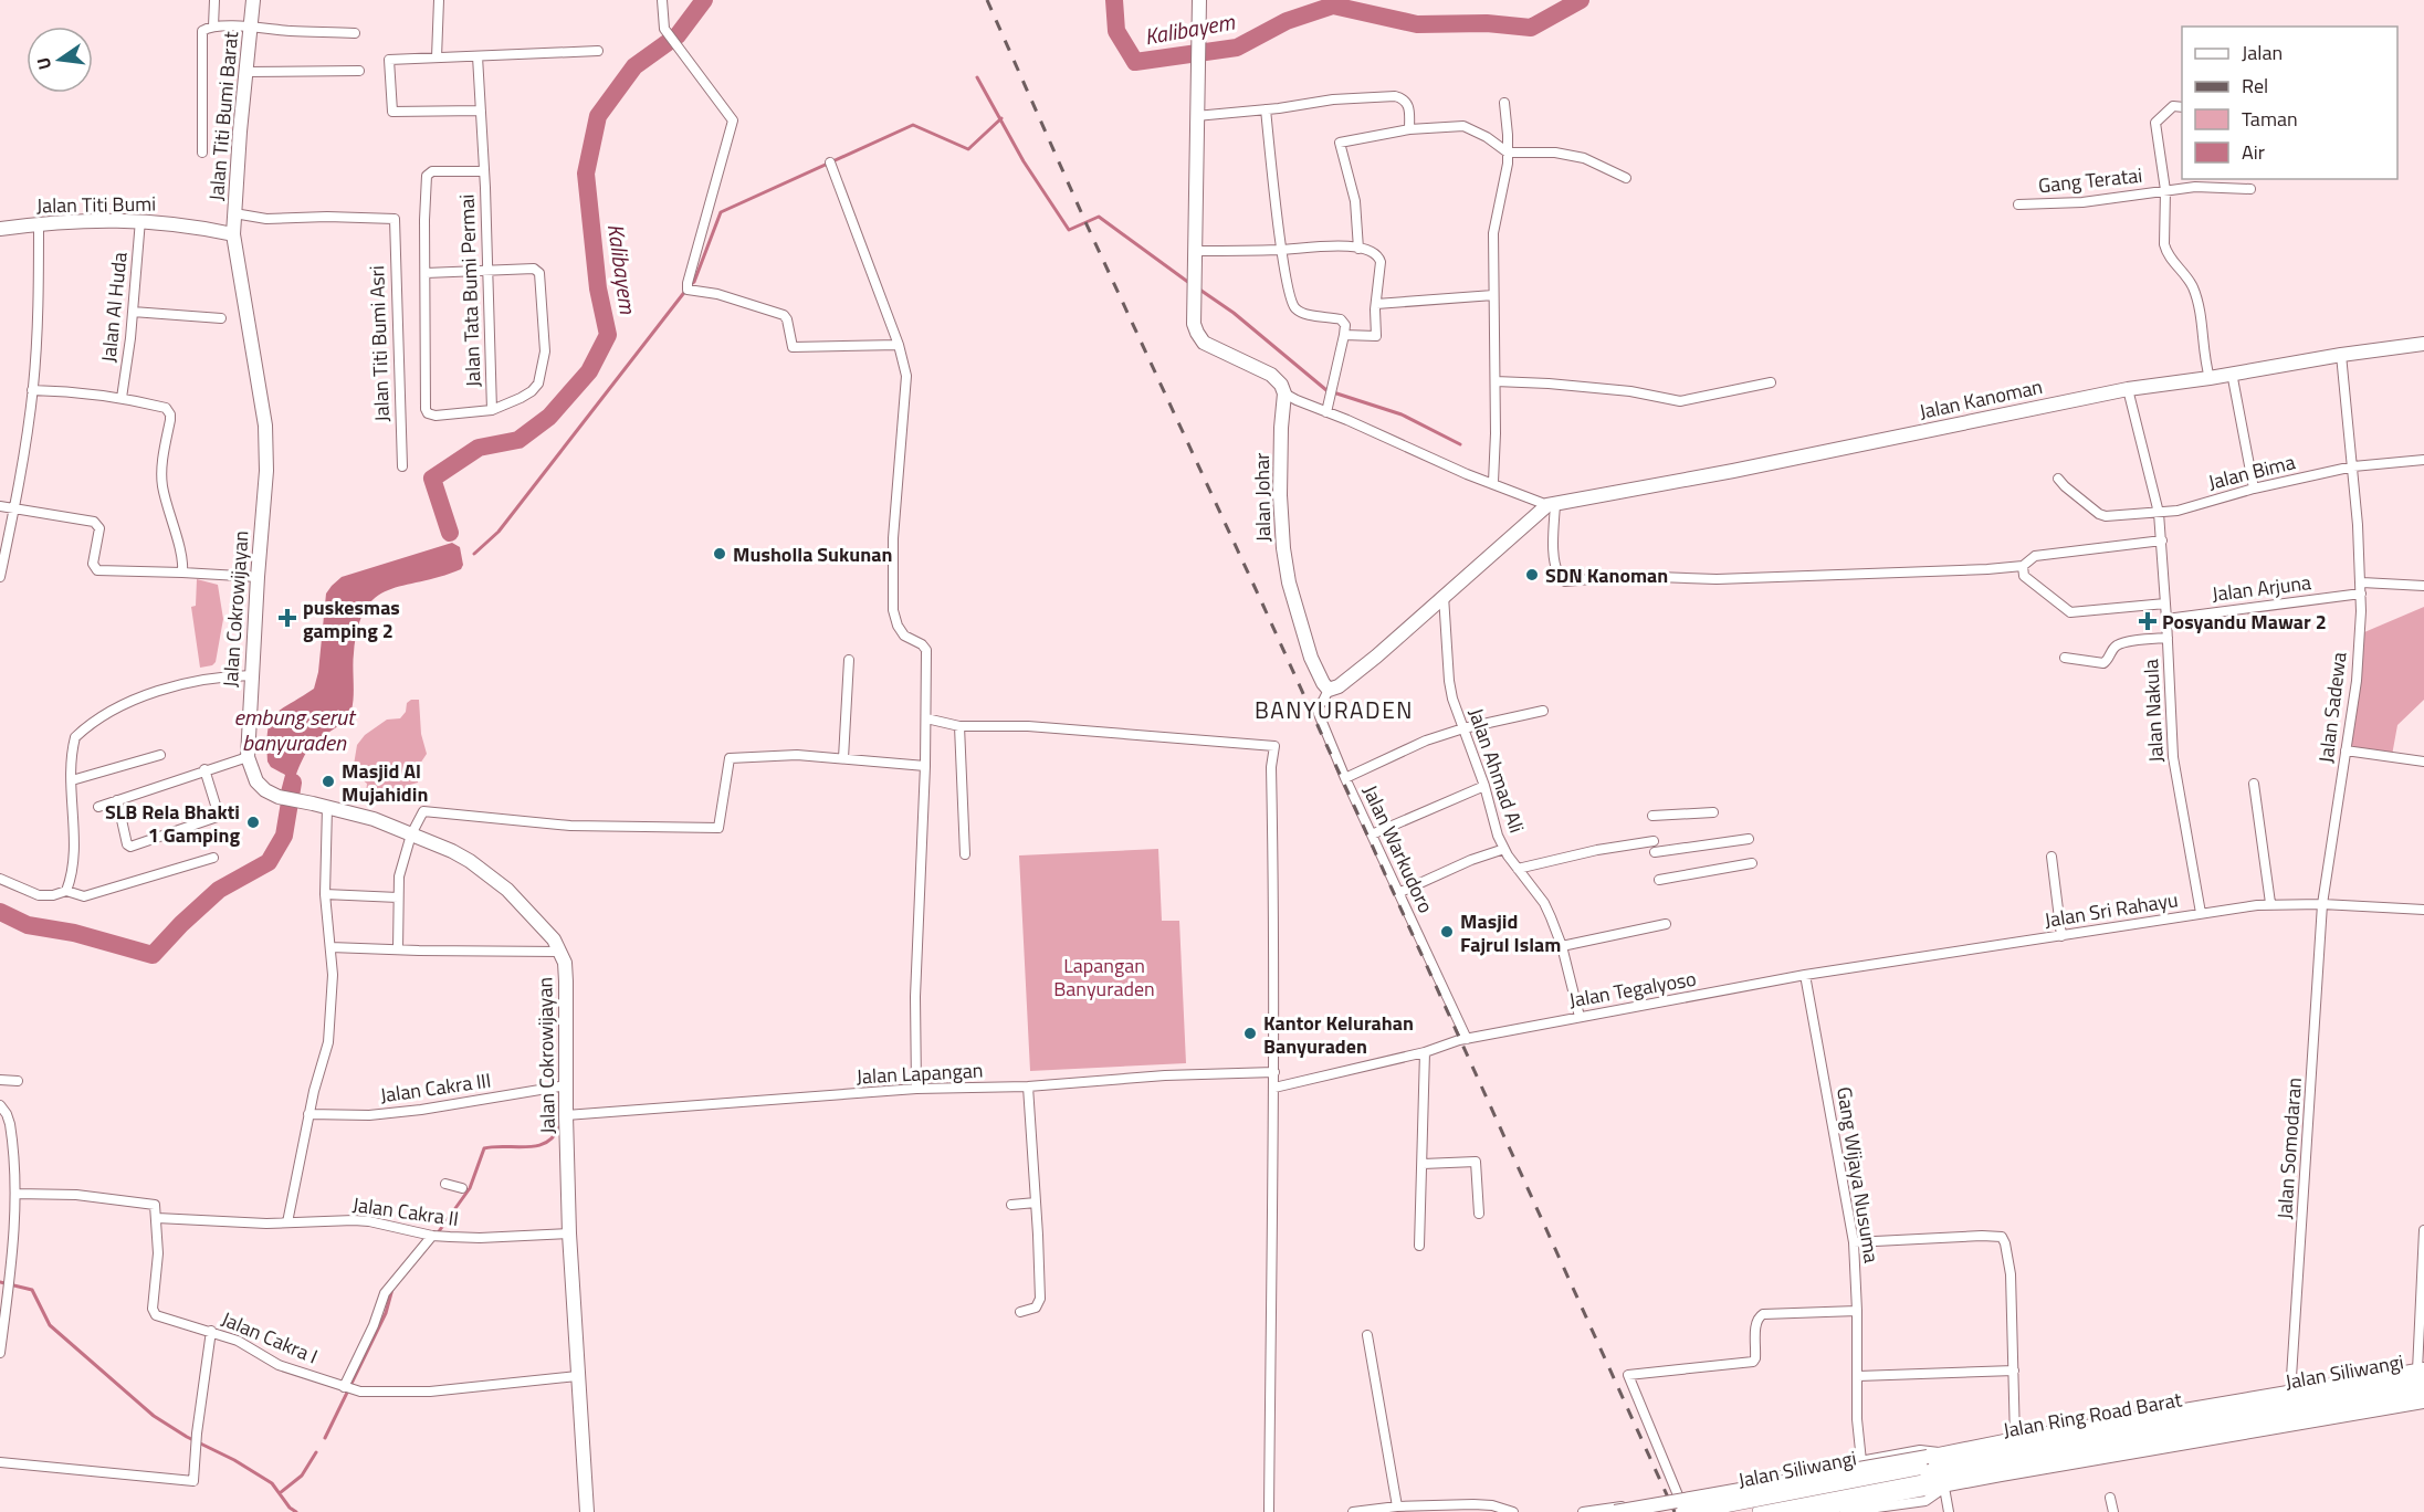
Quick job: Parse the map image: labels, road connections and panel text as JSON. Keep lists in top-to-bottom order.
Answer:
{
  "streets": {
    "highway": ["Jalan Siliwangi", "Jalan Ring Road Barat"],
    "street": [
      "Jalan Titi Bumi Barat",
      "Gang Teratai",
      "Jalan Titi Bumi",
      "Jalan Tata Bumi Permai",
      "Jalan Al Huda",
      "Jalan Titi Bumi Asri",
      "Jalan Kanoman",
      "Jalan Bima",
      "Jalan Johar",
      "Jalan Arjuna",
      "Jalan Cokrowijayan",
      "Jalan Sadewa",
      "Jalan Nakula",
      "Jalan Ahmad Ali",
      "Jalan Warkudoro",
      "Jalan Sri Rahayu",
      "Jalan Tegalyoso",
      "Jalan Lapangan",
      "Jalan Cakra III",
      "Jalan Somodaran",
      "Gang Wijaya Nusuma",
      "Jalan Cakra II",
      "Jalan Cakra I"
    ]
  },
  "crossings": [
    ["Jalan Titi Bumi Barat", "Jalan Titi Bumi"],
    ["Jalan Titi Bumi Barat", "Jalan Titi Bumi Asri"],
    ["Jalan Titi Bumi Barat", "Jalan Cokrowijayan"],
    ["Jalan Titi Bumi", "Jalan Al Huda"],
    ["Jalan Titi Bumi", "Jalan Cokrowijayan"],
    ["Jalan Kanoman", "Jalan Sadewa"],
    ["Jalan Kanoman", "Jalan Nakula"],
    ["Jalan Bima", "Jalan Sadewa"],
    ["Jalan Bima", "Jalan Nakula"],
    ["Jalan Johar", "Jalan Warkudoro"],
    ["Jalan Arjuna", "Jalan Sadewa"],
    ["Jalan Arjuna", "Jalan Nakula"],
    ["Jalan Cokrowijayan", "Jalan Lapangan"],
    ["Jalan Cokrowijayan", "Jalan Cakra III"],
    ["Jalan Cokrowijayan", "Jalan Cakra II"],
    ["Jalan Cokrowijayan", "Jalan Cakra I"],
    ["Jalan Sadewa", "Jalan Sri Rahayu"],
    ["Jalan Sadewa", "Jalan Somodaran"],
    ["Jalan Nakula", "Jalan Sri Rahayu"],
    ["Jalan Ahmad Ali", "Jalan Tegalyoso"],
    ["Jalan Warkudoro", "Jalan Tegalyoso"],
    ["Jalan Sri Rahayu", "Jalan Tegalyoso"],
    ["Jalan Sri Rahayu", "Jalan Somodaran"],
    ["Jalan Sri Rahayu", "Gang Wijaya Nusuma"],
    ["Jalan Tegalyoso", "Gang Wijaya Nusuma"],
    ["Jalan Cakra II", "Jalan Cakra I"],
    ["Jalan Siliwangi", "Jalan Ring Road Barat"]
  ],
  "districts": ["BANYURADEN"],
  "water": ["Kalibayem", "embung serut banyuraden"],
  "parks": ["Lapangan Banyuraden"],
  "places": {
    "other": [
      "Musholla Sukunan",
      "SDN Kanoman",
      "Masjid Al Mujahidin",
      "SLB Rela Bhakti 1 Gamping",
      "Masjid Fajrul Islam",
      "Kantor Kelurahan Banyuraden"
    ],
    "health": ["puskesmas gamping 2", "Posyandu Mawar 2"]
  },
  "legend": [
    "Jalan",
    "Rel",
    "Taman",
    "Air"
  ],
  "north": "left"
}
